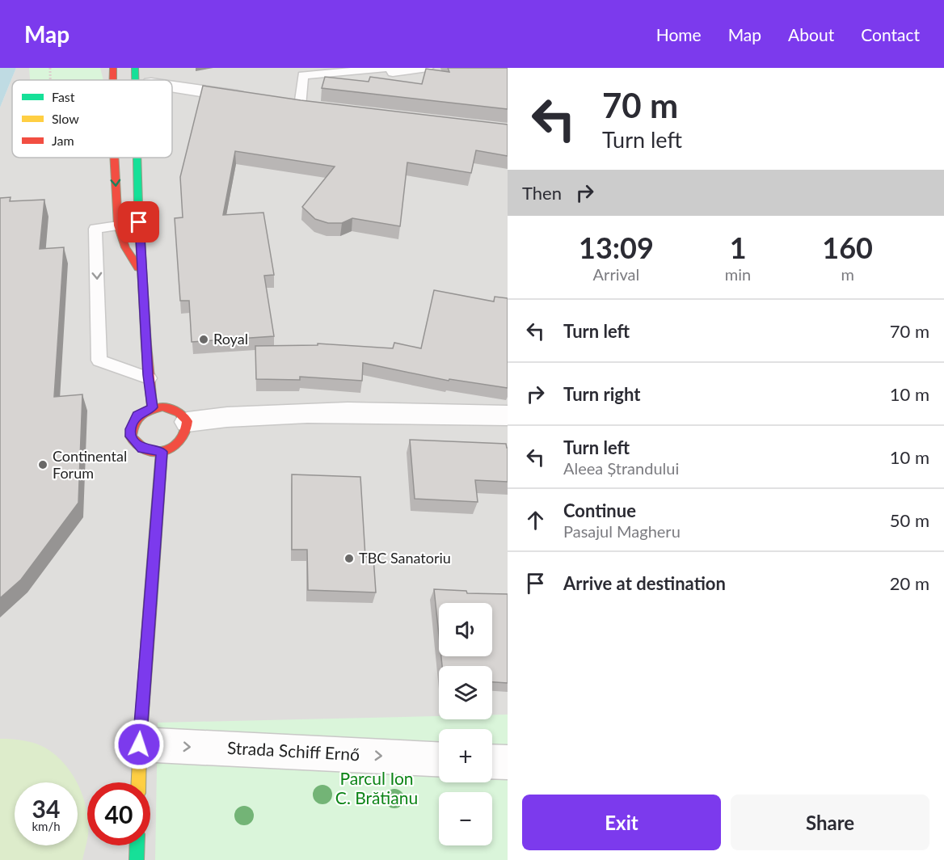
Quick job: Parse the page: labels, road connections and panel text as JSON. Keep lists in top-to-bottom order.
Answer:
{
  "streets": {
    "street": ["Strada Schiff Ernő"]
  },
  "one_way": ["Strada Schiff Ernő"],
  "parks": ["Parcul Ion C. Brătianu"],
  "places": ["Royal", "Continental Forum", "TBC Sanatoriu"],
  "legend": ["Fast", "Slow", "Jam"],
  "page": {
    "header": "Map",
    "nav": [
      "Home",
      "Map",
      "About",
      "Contact"
    ],
    "turn": ["70 m", "Turn left"],
    "then": "Then",
    "eta": [
      "13:09",
      "Arrival",
      "1",
      "min",
      "160",
      "m"
    ],
    "list": [
      {
        "name": "Turn left",
        "value": "70 m"
      },
      {
        "name": "Turn right",
        "value": "10 m"
      },
      {
        "name": "Turn left",
        "note": "Aleea Ștrandului",
        "value": "10 m"
      },
      {
        "name": "Continue",
        "note": "Pasajul Magheru",
        "value": "50 m"
      },
      {
        "name": "Arrive at destination",
        "value": "20 m"
      }
    ],
    "map_buttons": ["+", "−"],
    "speed": "34 km/h",
    "limit": "40",
    "buttons": ["Exit", "Share"]
  }
}
